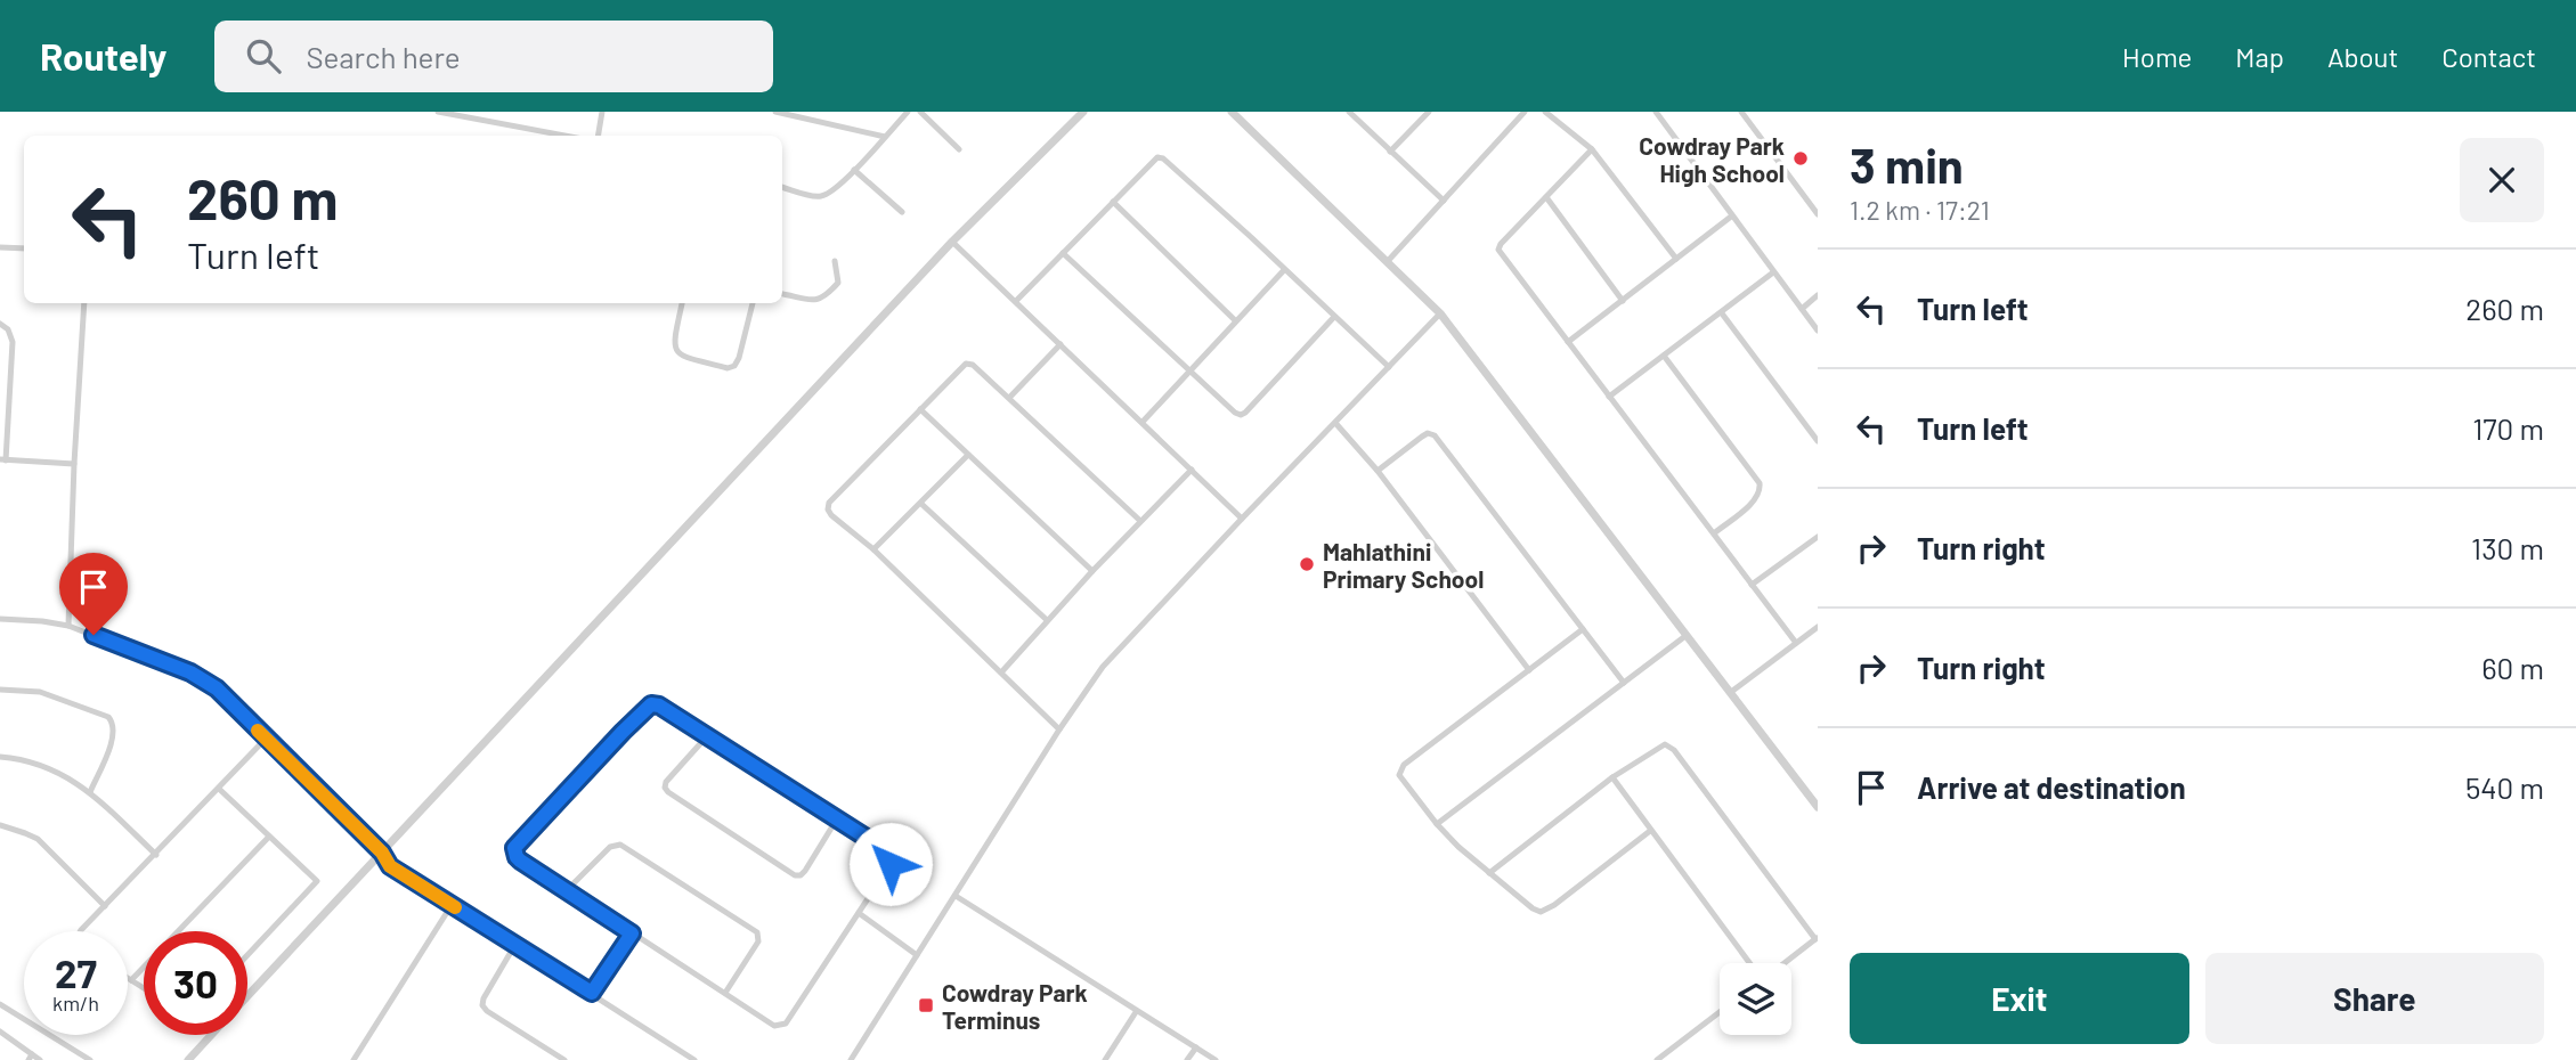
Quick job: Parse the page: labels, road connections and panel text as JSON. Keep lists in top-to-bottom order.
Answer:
{
  "places": {
    "other": ["Cowdray Park High School", "Mahlathini Primary School"],
    "transit": ["Cowdray Park Terminus"]
  },
  "page": {
    "header": "Routely",
    "search": "Search here",
    "nav": [
      "Home",
      "Map",
      "About",
      "Contact"
    ],
    "heading": ["3 min", "1.2 km · 17:21"],
    "turn": ["260 m", "Turn left"],
    "list": [
      {
        "name": "Turn left",
        "value": "260 m"
      },
      {
        "name": "Turn left",
        "value": "170 m"
      },
      {
        "name": "Turn right",
        "value": "130 m"
      },
      {
        "name": "Turn right",
        "value": "60 m"
      },
      {
        "name": "Arrive at destination",
        "value": "540 m"
      }
    ],
    "speed": "27 km/h",
    "limit": "30",
    "buttons": ["Exit", "Share"]
  }
}
